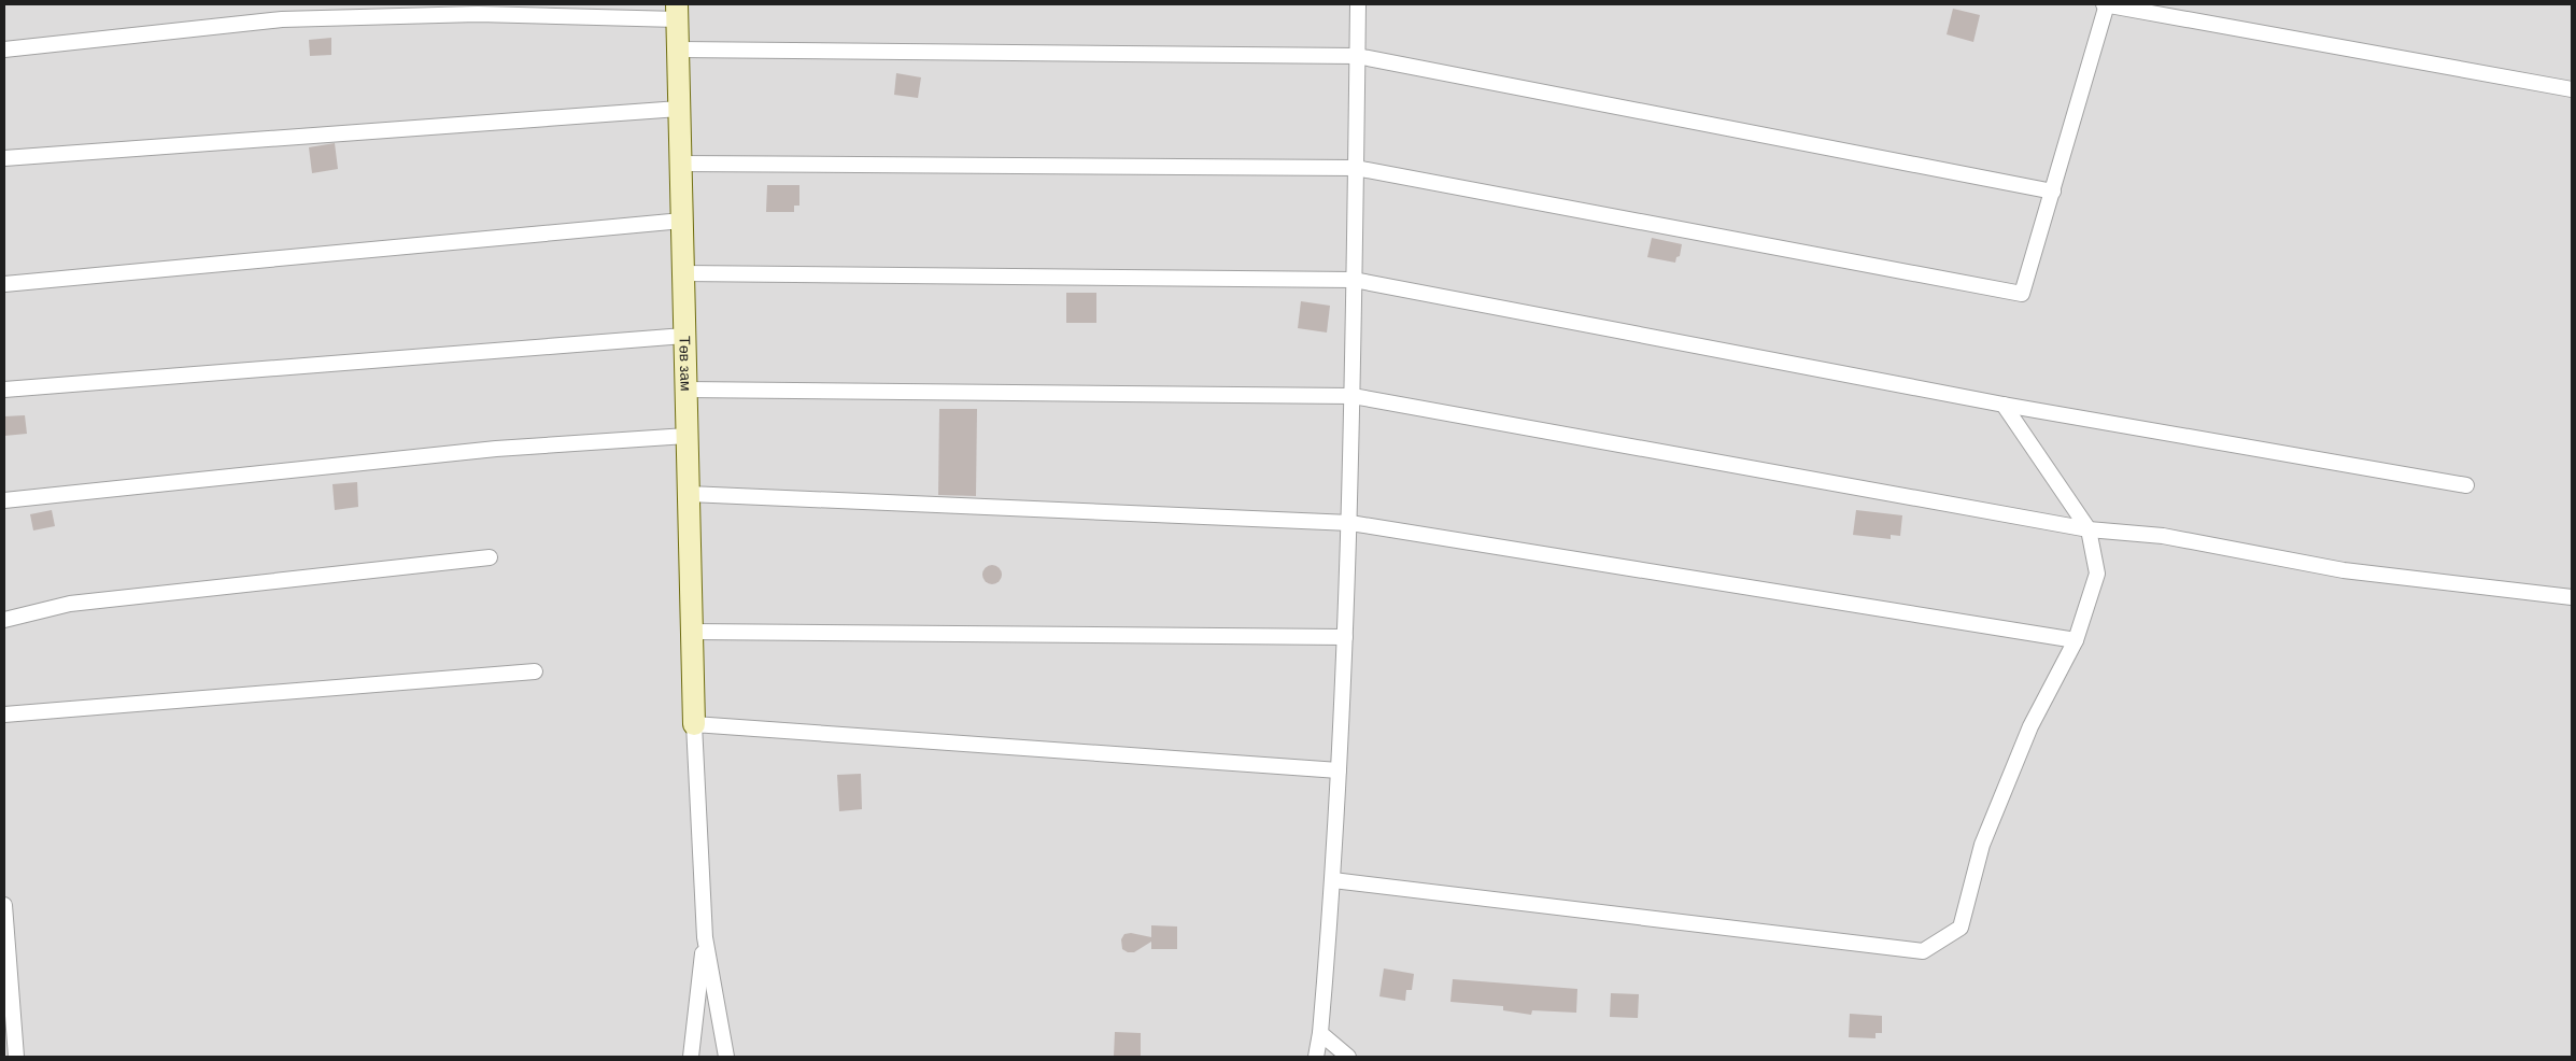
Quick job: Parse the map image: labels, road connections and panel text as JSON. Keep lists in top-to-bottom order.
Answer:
{
  "streets": {
    "street": ["Төв зам"]
  }
}
